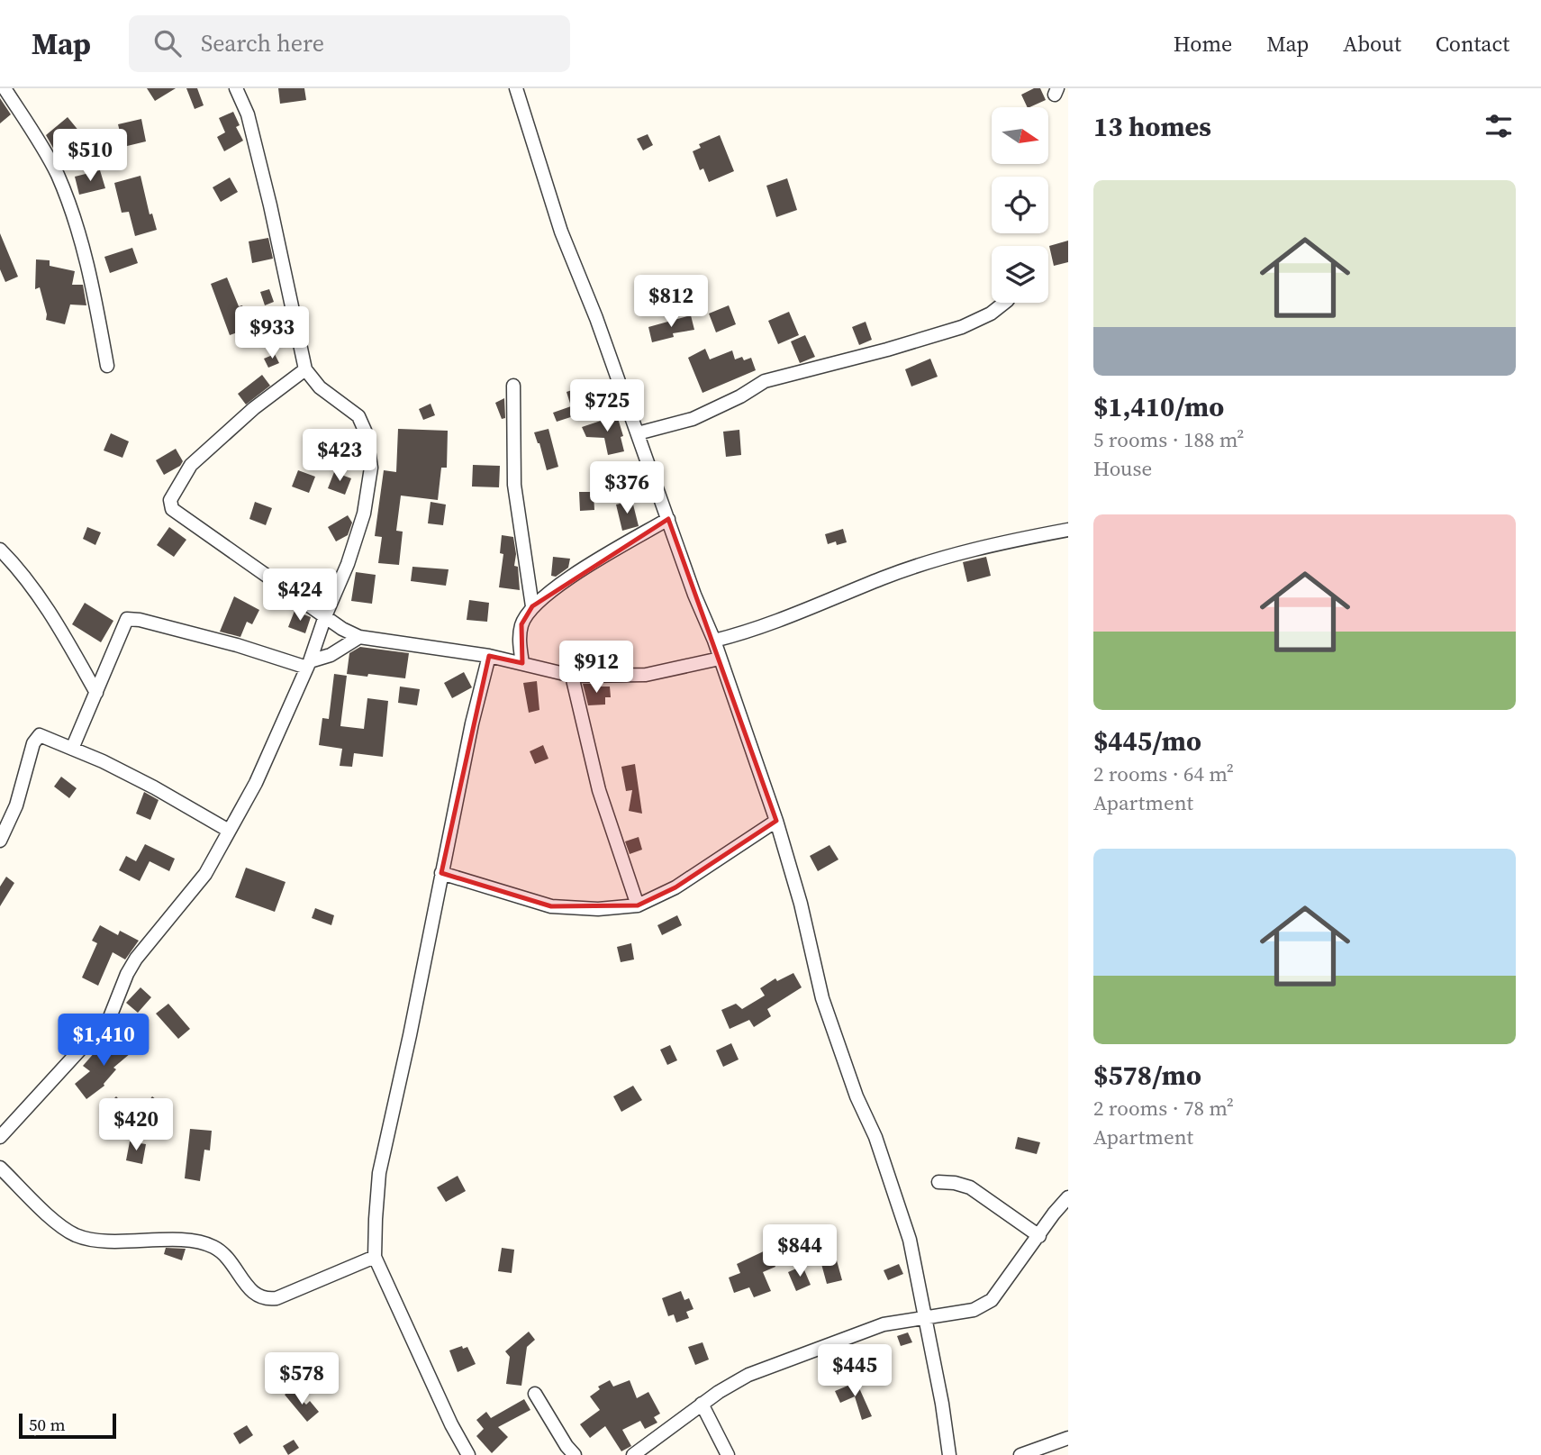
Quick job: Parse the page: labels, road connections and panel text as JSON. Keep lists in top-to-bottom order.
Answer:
{
  "scale_bar": "50 m",
  "north": "right",
  "page": {
    "header": "Map",
    "search": "Search here",
    "nav": [
      "Home",
      "Map",
      "About",
      "Contact"
    ],
    "heading": "13 homes",
    "price": [
      "$510",
      "$812",
      "$933",
      "$725",
      "$423",
      "$376",
      "$424",
      "$912",
      "$1,410",
      "$420",
      "$844",
      "$445",
      "$578"
    ],
    "list": [
      {
        "name": "$1,410/mo",
        "note": "5 rooms · 188 m² · House"
      },
      {
        "name": "$445/mo",
        "note": "2 rooms · 64 m² · Apartment"
      },
      {
        "name": "$578/mo",
        "note": "2 rooms · 78 m² · Apartment"
      }
    ],
    "scale": "50 m"
  }
}
